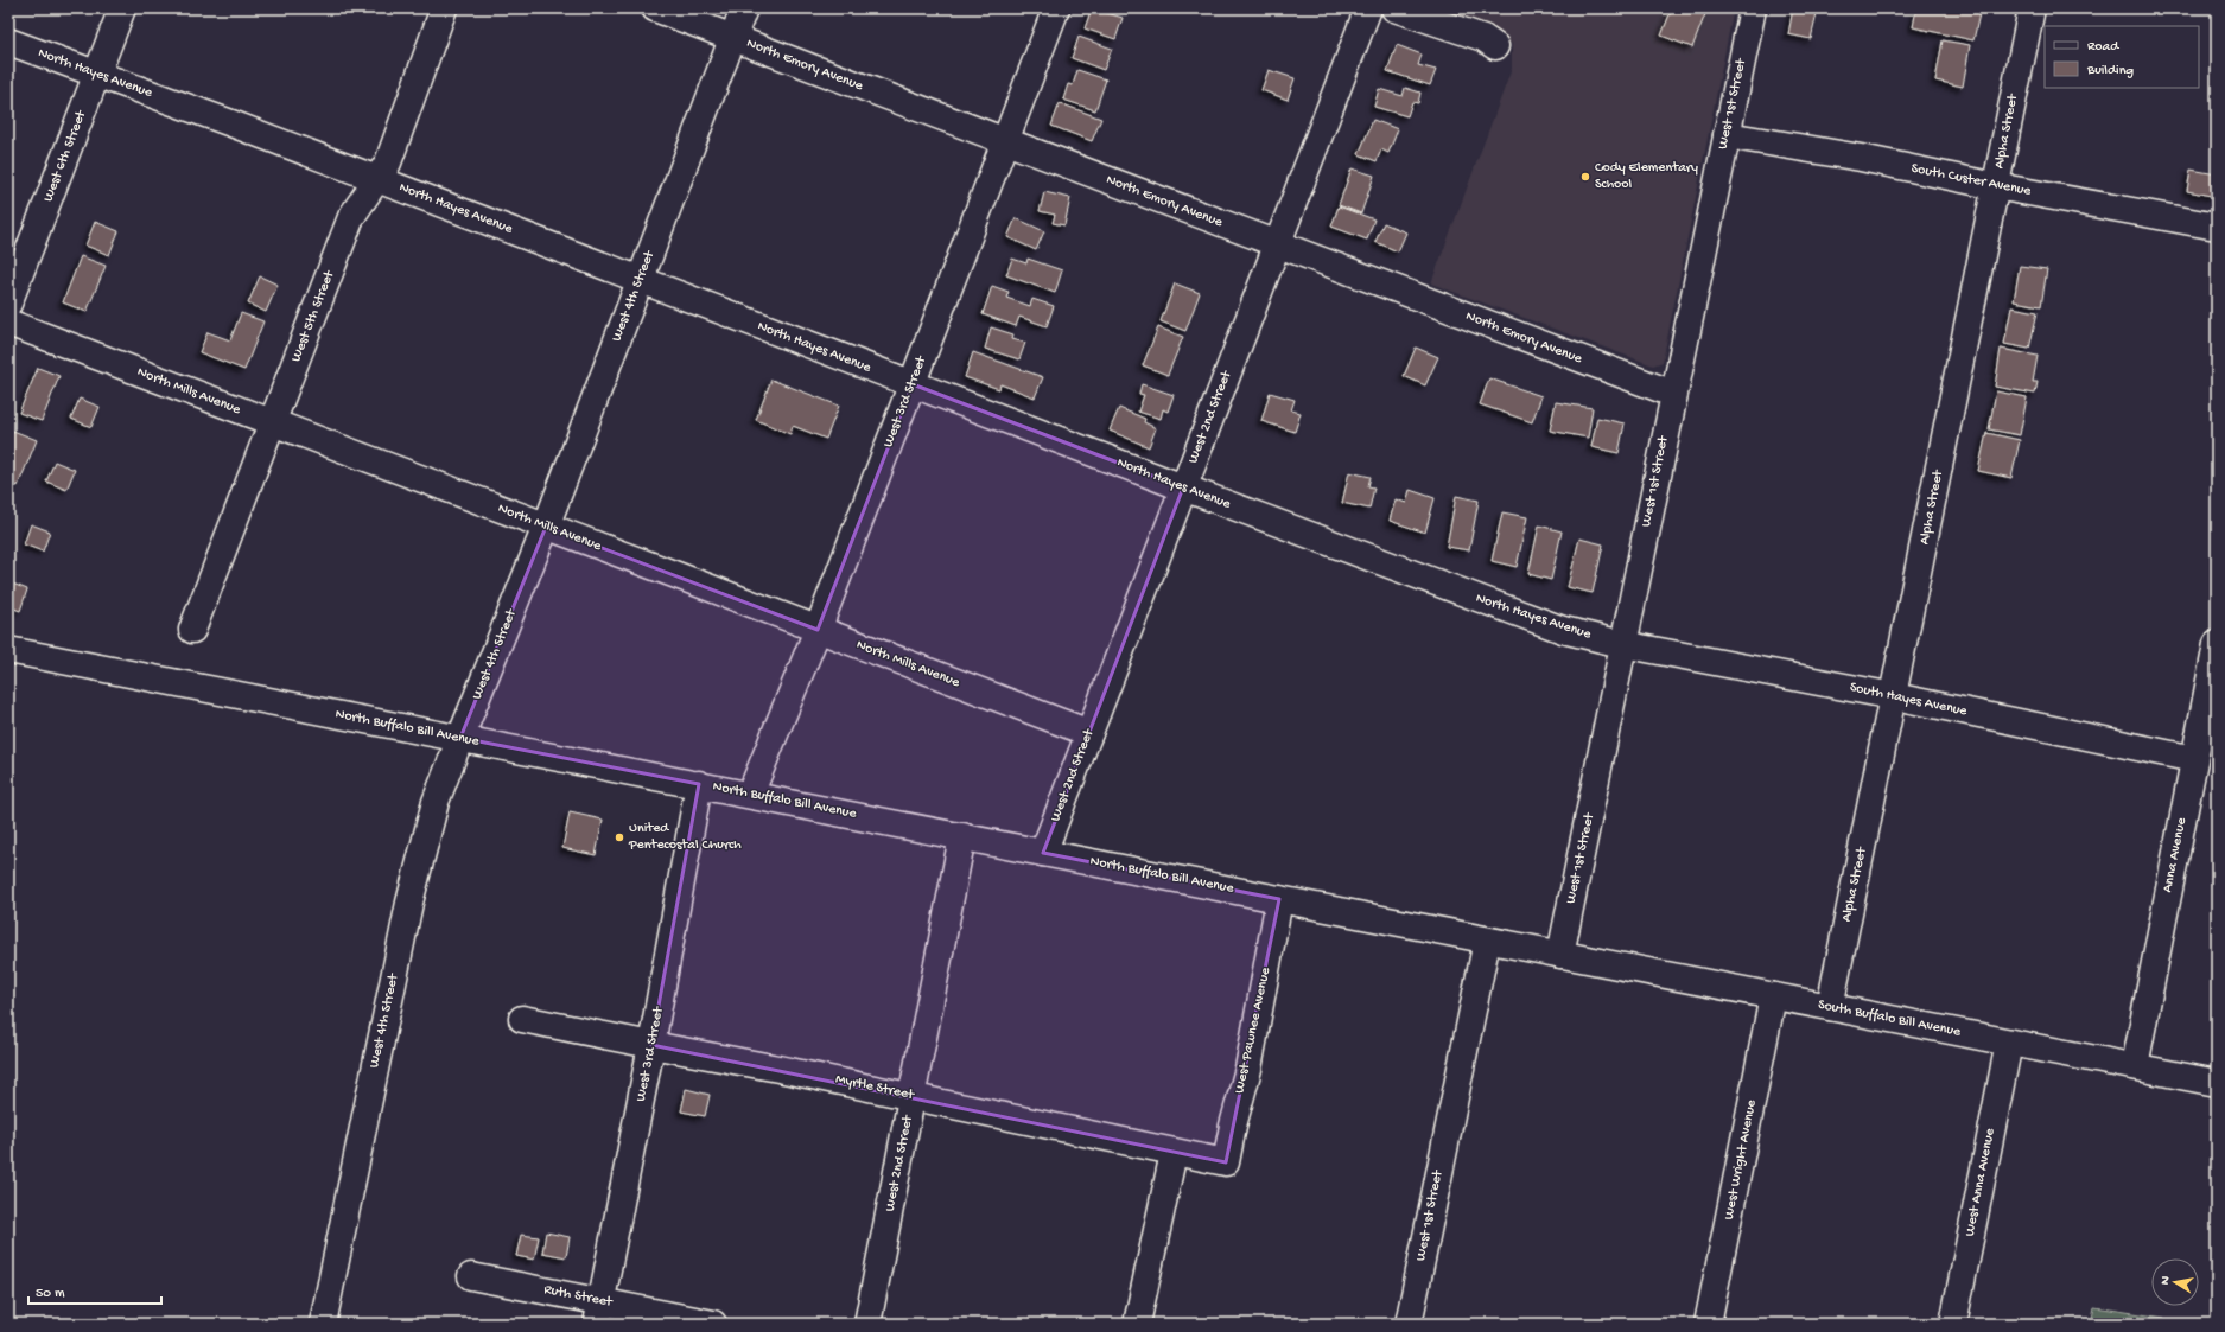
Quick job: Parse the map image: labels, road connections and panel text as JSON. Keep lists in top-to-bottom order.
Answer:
{
  "streets": {
    "street": [
      "North Emory Avenue",
      "North Hayes Avenue",
      "West 1st Street",
      "Alpha Street",
      "West 6th Street",
      "South Custer Avenue",
      "West 4th Street",
      "West 5th Street",
      "North Mills Avenue",
      "West 3rd Street",
      "West 2nd Street",
      "South Hayes Avenue",
      "North Buffalo Bill Avenue",
      "Anna Avenue",
      "South Buffalo Bill Avenue",
      "West Pawnee Avenue",
      "Myrtle Street",
      "West Wright Avenue",
      "West Anna Avenue",
      "Ruth Street"
    ]
  },
  "crossings": [
    ["North Emory Avenue", "West 1st Street"],
    ["North Emory Avenue", "West 4th Street"],
    ["North Emory Avenue", "West 3rd Street"],
    ["North Emory Avenue", "West 2nd Street"],
    ["North Hayes Avenue", "West 1st Street"],
    ["North Hayes Avenue", "West 6th Street"],
    ["North Hayes Avenue", "West 4th Street"],
    ["North Hayes Avenue", "West 5th Street"],
    ["North Hayes Avenue", "West 3rd Street"],
    ["North Hayes Avenue", "West 2nd Street"],
    ["North Hayes Avenue", "South Hayes Avenue"],
    ["West 1st Street", "South Custer Avenue"],
    ["West 1st Street", "South Hayes Avenue"],
    ["West 1st Street", "North Buffalo Bill Avenue"],
    ["West 1st Street", "South Buffalo Bill Avenue"],
    ["Alpha Street", "South Custer Avenue"],
    ["Alpha Street", "South Hayes Avenue"],
    ["Alpha Street", "South Buffalo Bill Avenue"],
    ["West 4th Street", "North Mills Avenue"],
    ["West 4th Street", "North Buffalo Bill Avenue"],
    ["West 5th Street", "North Mills Avenue"],
    ["North Mills Avenue", "West 3rd Street"],
    ["North Mills Avenue", "West 2nd Street"],
    ["West 3rd Street", "North Buffalo Bill Avenue"],
    ["West 3rd Street", "Myrtle Street"],
    ["West 3rd Street", "Ruth Street"],
    ["West 2nd Street", "North Buffalo Bill Avenue"],
    ["West 2nd Street", "Myrtle Street"],
    ["South Hayes Avenue", "Anna Avenue"],
    ["North Buffalo Bill Avenue", "South Buffalo Bill Avenue"],
    ["North Buffalo Bill Avenue", "West Pawnee Avenue"],
    ["Anna Avenue", "South Buffalo Bill Avenue"],
    ["South Buffalo Bill Avenue", "West Wright Avenue"],
    ["South Buffalo Bill Avenue", "West Anna Avenue"],
    ["West Pawnee Avenue", "Myrtle Street"]
  ],
  "places": ["Cody Elementary School", "United Pentecostal Church"],
  "legend": ["Road", "Building"],
  "scale_bar": "50 m",
  "north": "left"
}
